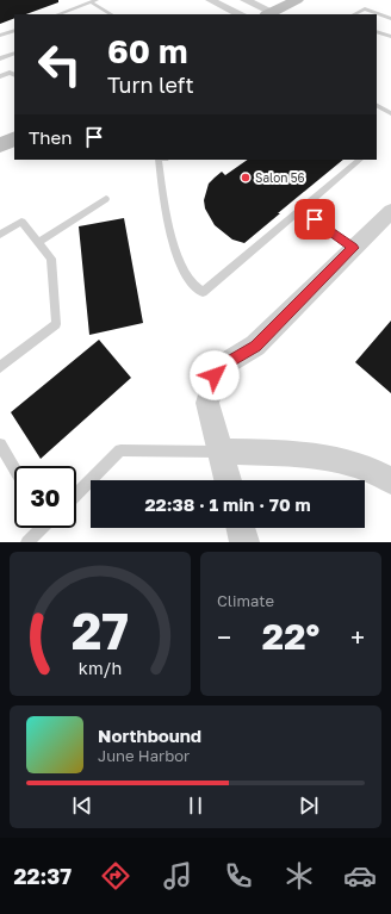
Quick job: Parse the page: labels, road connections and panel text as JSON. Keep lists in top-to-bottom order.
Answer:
{
  "places": ["Salon 56"],
  "page": {
    "turn": ["60 m", "Turn left"],
    "then": "Then",
    "limit": "30",
    "trip": "22:38 · 1 min · 70 m",
    "tile": "Climate",
    "heat": ["−", "22°", "+"],
    "song": ["Northbound", "June Harbor"],
    "tabs": "22:37",
    "gauge": ["27", "km/h"]
  }
}
